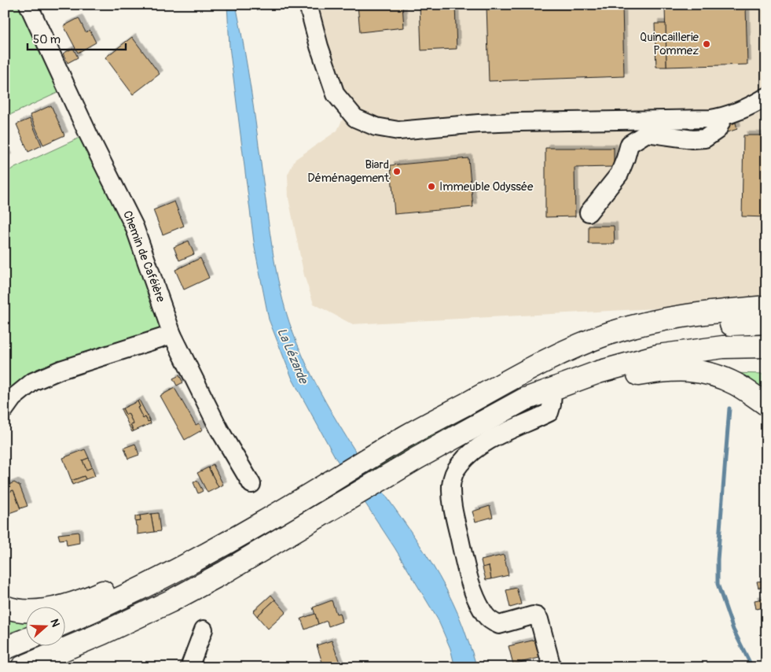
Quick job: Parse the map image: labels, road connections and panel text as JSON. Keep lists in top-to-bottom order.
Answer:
{
  "streets": {
    "street": ["Chemin de Caféière"]
  },
  "water": ["La Lézarde"],
  "places": ["Quincaillerie Pommez", "Biard Déménagement", "Immeuble Odyssée"],
  "scale_bar": "50 m",
  "north": "right"
}
